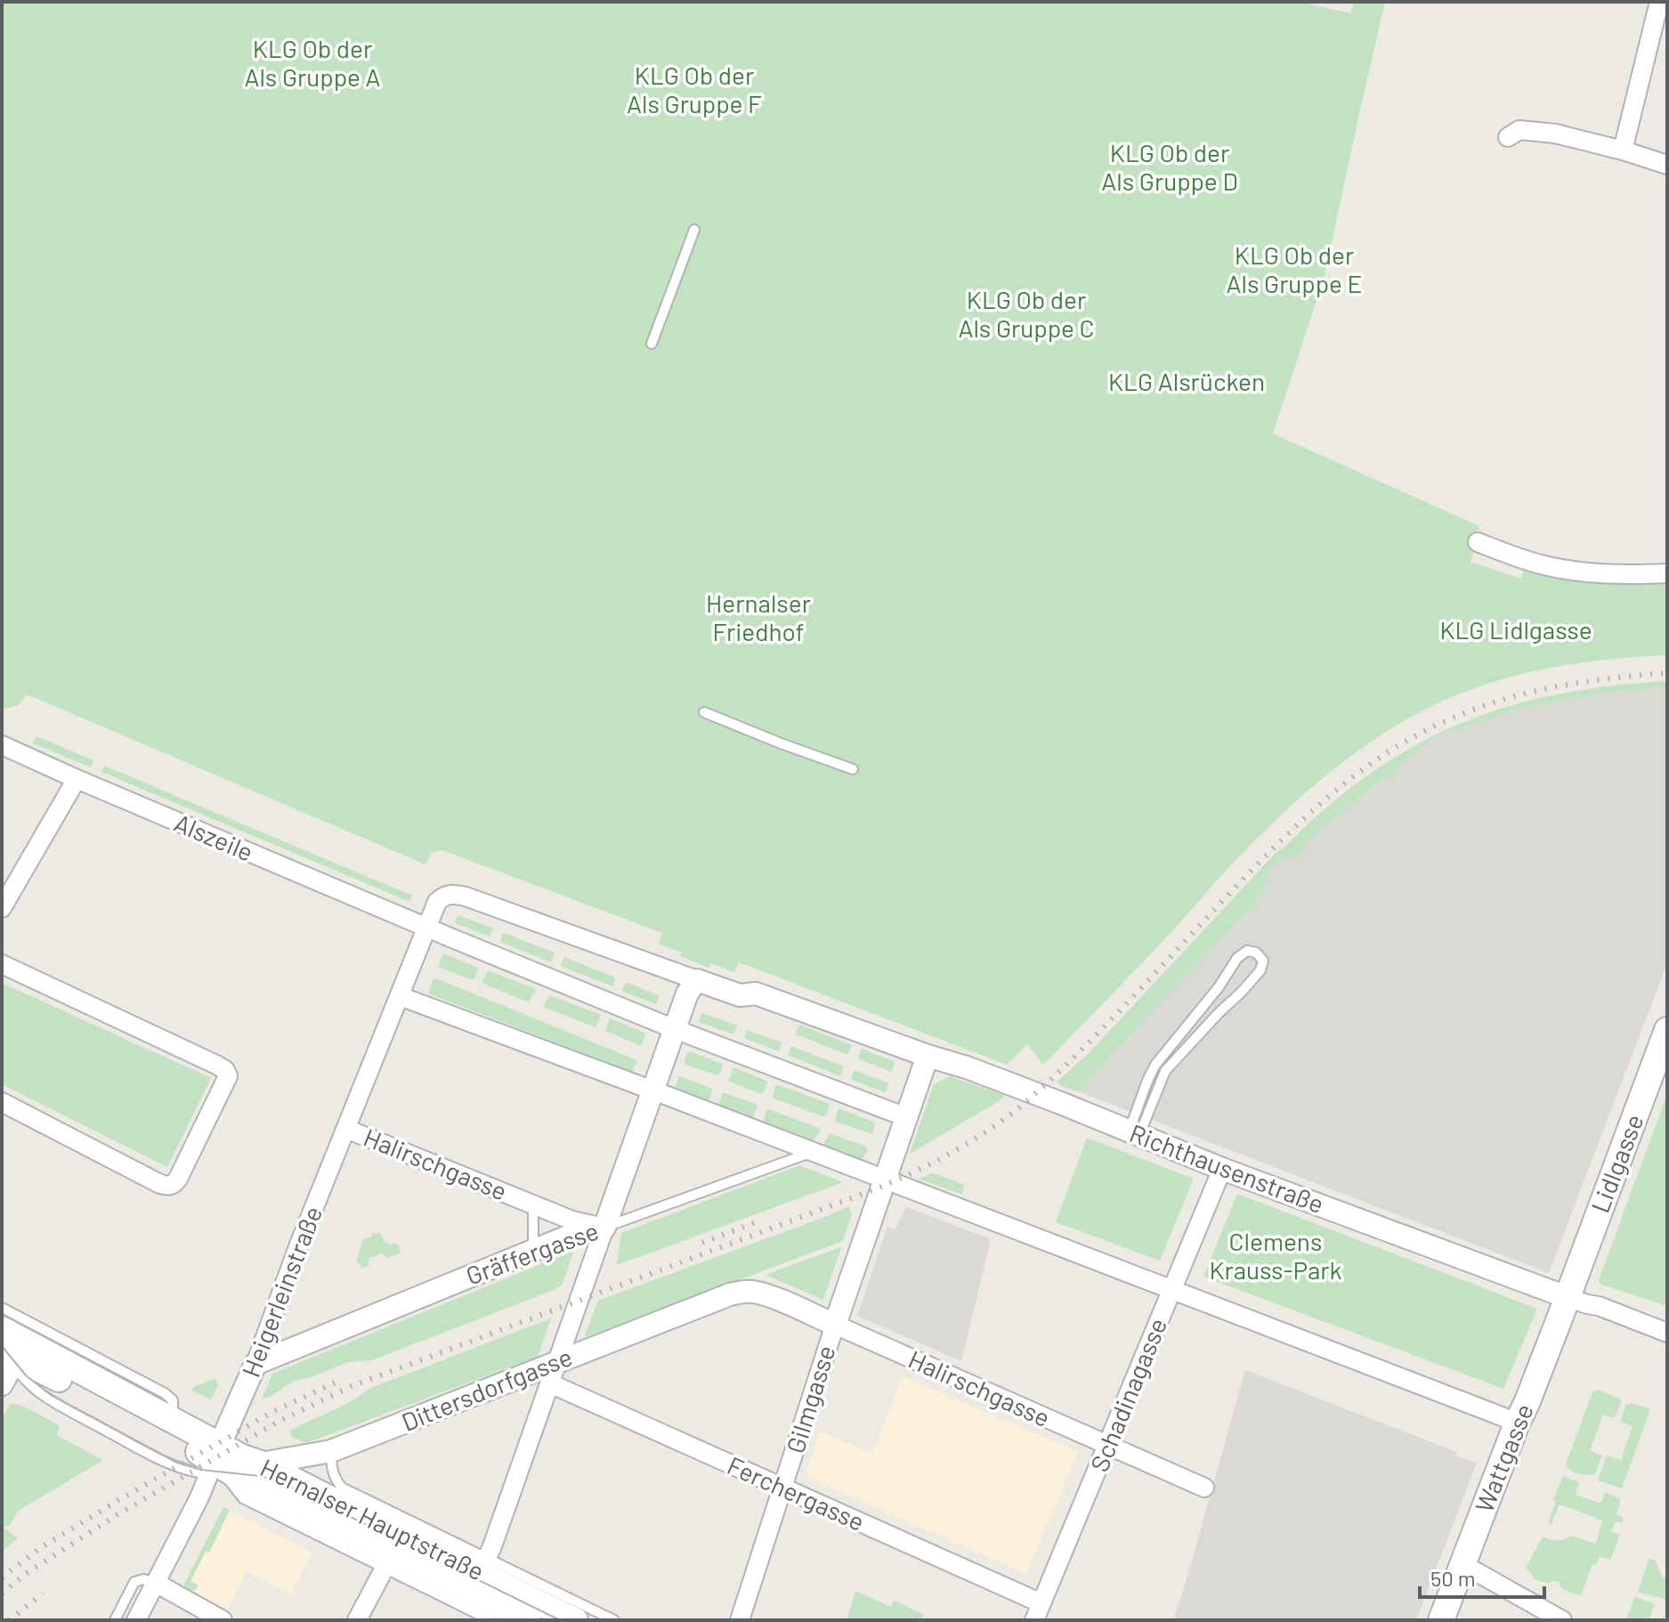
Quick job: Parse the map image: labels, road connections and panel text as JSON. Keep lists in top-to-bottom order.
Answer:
{
  "streets": {
    "main road": ["Lidlgasse", "Wattgasse", "Hernalser Hauptstraße"],
    "street": [
      "Alszeile",
      "Halirschgasse",
      "Richthausenstraße",
      "Gräffergasse",
      "Heigerleinstraße",
      "Dittersdorfgasse",
      "Schadinagasse",
      "Gilmgasse",
      "Ferchergasse"
    ]
  },
  "crossings": [
    ["Alszeile", "Heigerleinstraße"],
    ["Alszeile", "Gilmgasse"],
    ["Lidlgasse", "Richthausenstraße"],
    ["Lidlgasse", "Wattgasse"],
    ["Halirschgasse", "Gräffergasse"],
    ["Halirschgasse", "Heigerleinstraße"],
    ["Halirschgasse", "Dittersdorfgasse"],
    ["Halirschgasse", "Schadinagasse"],
    ["Halirschgasse", "Gilmgasse"],
    ["Richthausenstraße", "Heigerleinstraße"],
    ["Richthausenstraße", "Schadinagasse"],
    ["Richthausenstraße", "Gilmgasse"],
    ["Richthausenstraße", "Wattgasse"],
    ["Gräffergasse", "Heigerleinstraße"],
    ["Heigerleinstraße", "Hernalser Hauptstraße"],
    ["Dittersdorfgasse", "Hernalser Hauptstraße"],
    ["Schadinagasse", "Ferchergasse"],
    ["Gilmgasse", "Ferchergasse"]
  ],
  "parks": [
    "KLG Ob der Als Gruppe A",
    "KLG Ob der Als Gruppe F",
    "KLG Ob der Als Gruppe D",
    "KLG Ob der Als Gruppe E",
    "KLG Ob der Als Gruppe C",
    "KLG Alsrücken",
    "Hernalser Friedhof",
    "KLG Lidlgasse",
    "Clemens Krauss-Park"
  ],
  "scale_bar": "50 m"
}
